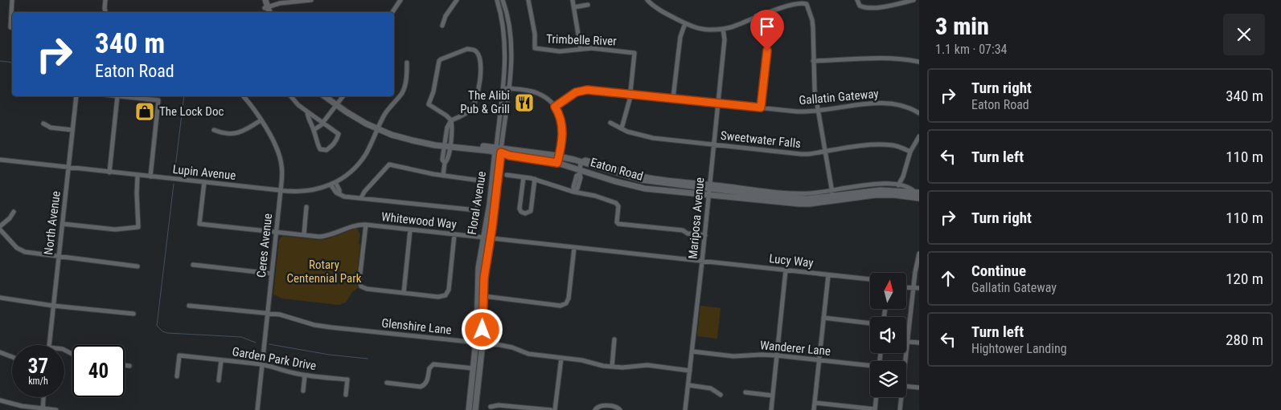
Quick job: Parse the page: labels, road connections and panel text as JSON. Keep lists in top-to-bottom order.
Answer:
{
  "streets": {
    "street": [
      "Trimbelle River",
      "Gallatin Gateway",
      "Sweetwater Falls",
      "Eaton Road",
      "Lupin Avenue",
      "Floral Avenue",
      "Mariposa Avenue",
      "Whitewood Way",
      "North Avenue",
      "Ceres Avenue",
      "Lucy Way",
      "Glenshire Lane",
      "Wanderer Lane",
      "Garden Park Drive"
    ]
  },
  "crossings": [
    ["Trimbelle River", "Gallatin Gateway"],
    ["Gallatin Gateway", "Mariposa Avenue"],
    ["Sweetwater Falls", "Mariposa Avenue"],
    ["Eaton Road", "Lupin Avenue"],
    ["Eaton Road", "Floral Avenue"],
    ["Eaton Road", "Mariposa Avenue"],
    ["Lupin Avenue", "Whitewood Way"],
    ["Lupin Avenue", "North Avenue"],
    ["Lupin Avenue", "Ceres Avenue"],
    ["Floral Avenue", "Whitewood Way"],
    ["Floral Avenue", "Glenshire Lane"],
    ["Mariposa Avenue", "Whitewood Way"],
    ["Mariposa Avenue", "Lucy Way"],
    ["Mariposa Avenue", "Glenshire Lane"],
    ["Mariposa Avenue", "Wanderer Lane"],
    ["Whitewood Way", "Ceres Avenue"],
    ["Whitewood Way", "Lucy Way"],
    ["Ceres Avenue", "Glenshire Lane"],
    ["Ceres Avenue", "Garden Park Drive"]
  ],
  "parks": ["Rotary Centennial Park"],
  "places": {
    "restaurant": ["The Alibi Pub & Grill"],
    "shop": ["The Lock Doc"]
  },
  "north": "top",
  "page": {
    "heading": ["3 min", "1.1 km · 07:34"],
    "turn": ["340 m", "Eaton Road"],
    "list": [
      {
        "name": "Turn right",
        "note": "Eaton Road",
        "value": "340 m"
      },
      {
        "name": "Turn left",
        "value": "110 m"
      },
      {
        "name": "Turn right",
        "value": "110 m"
      },
      {
        "name": "Continue",
        "note": "Gallatin Gateway",
        "value": "120 m"
      },
      {
        "name": "Turn left",
        "note": "Hightower Landing",
        "value": "280 m"
      }
    ],
    "speed": "37 km/h",
    "limit": "40"
  }
}
